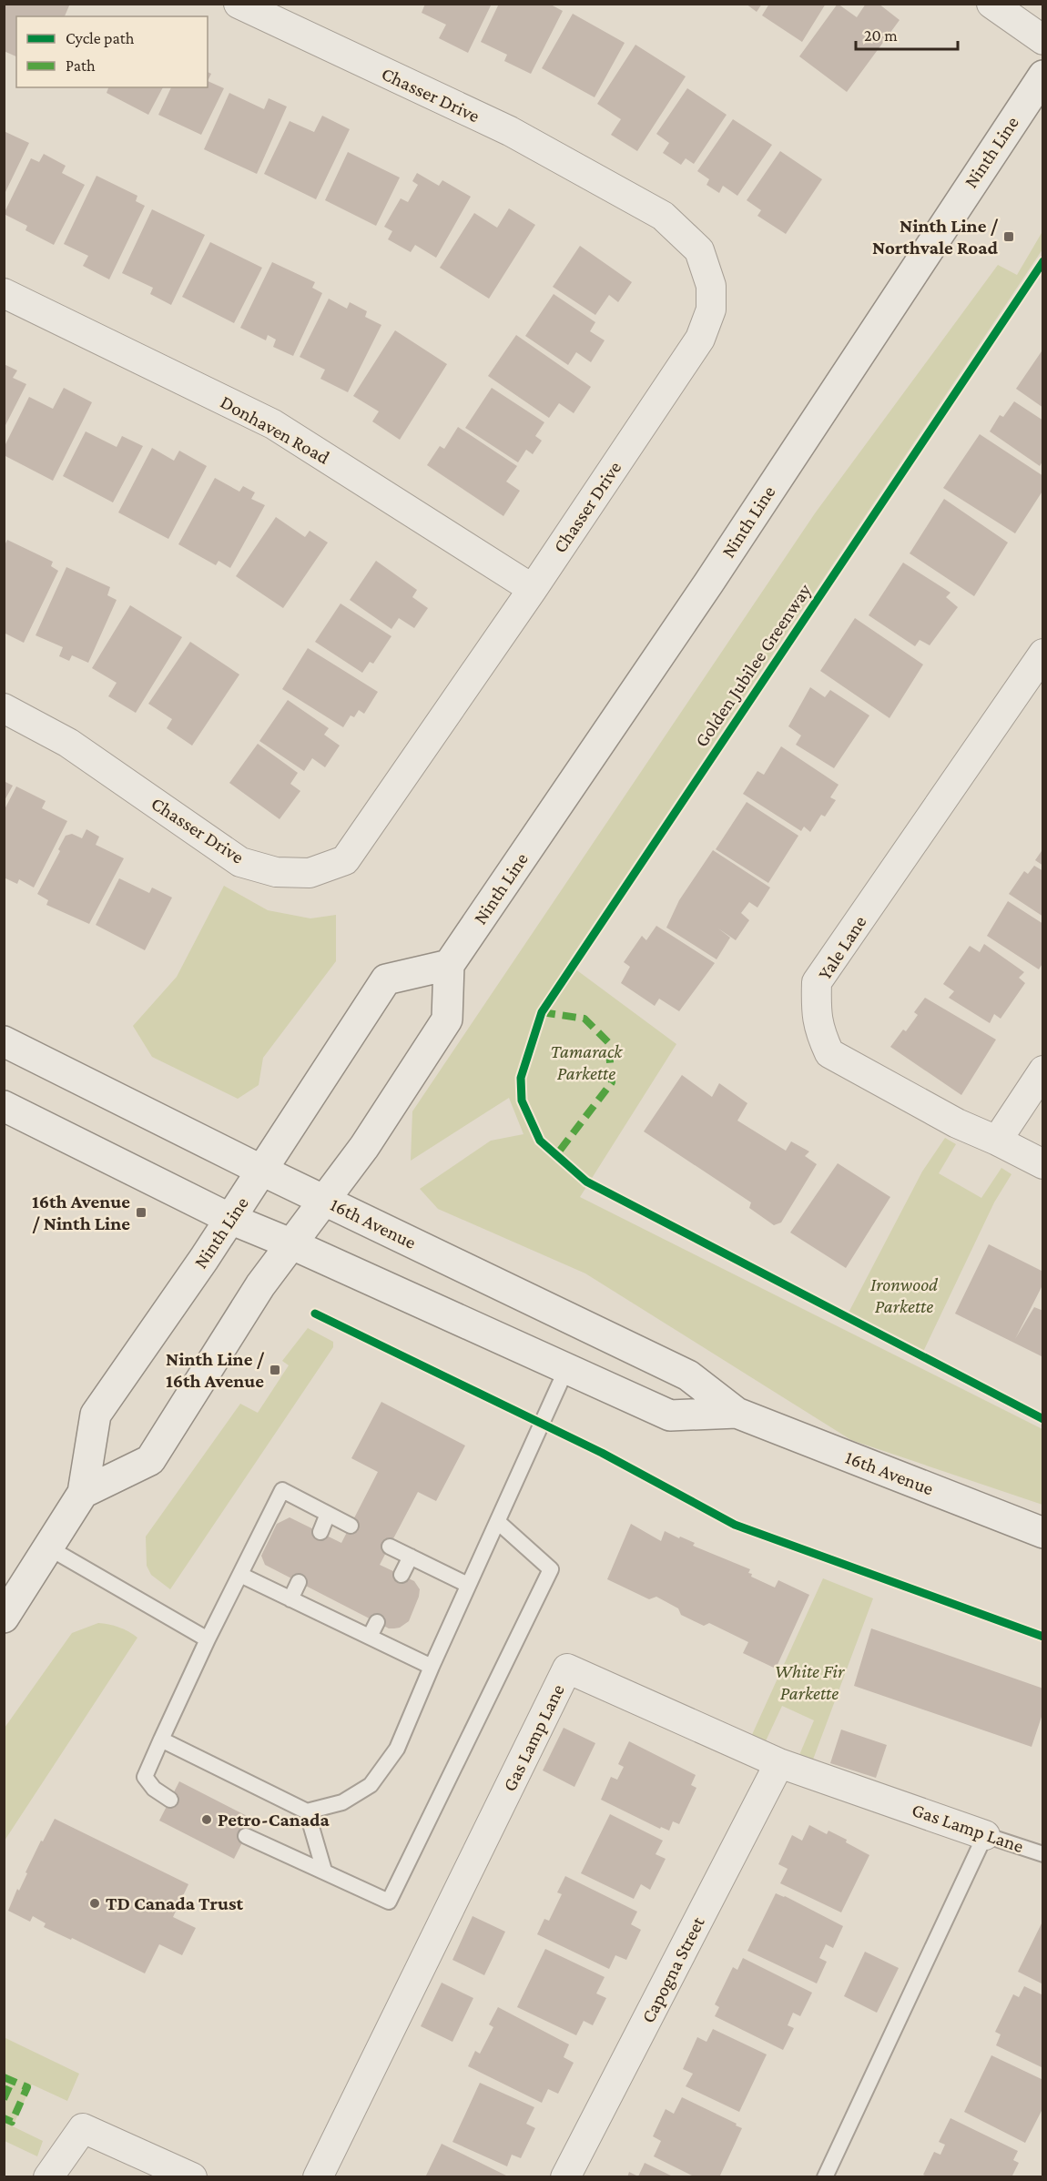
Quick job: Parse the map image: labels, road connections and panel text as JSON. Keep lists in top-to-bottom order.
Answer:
{
  "streets": {
    "main road": ["Ninth Line", "16th Avenue"],
    "street": [
      "Chasser Drive",
      "Donhaven Road",
      "Yale Lane",
      "Gas Lamp Lane",
      "Capogna Street"
    ],
    "cycle path": ["Golden Jubilee Greenway"]
  },
  "crossings": [
    ["Chasser Drive", "Donhaven Road"],
    ["Ninth Line", "16th Avenue"],
    ["Gas Lamp Lane", "Capogna Street"]
  ],
  "parks": ["Tamarack Parkette", "Ironwood Parkette", "White Fir Parkette"],
  "places": {
    "transit": ["Ninth Line / Northvale Road", "16th Avenue / Ninth Line", "Ninth Line / 16th Avenue"],
    "other": ["Petro-Canada", "TD Canada Trust"]
  },
  "legend": ["Cycle path", "Path"],
  "scale_bar": "20 m"
}
